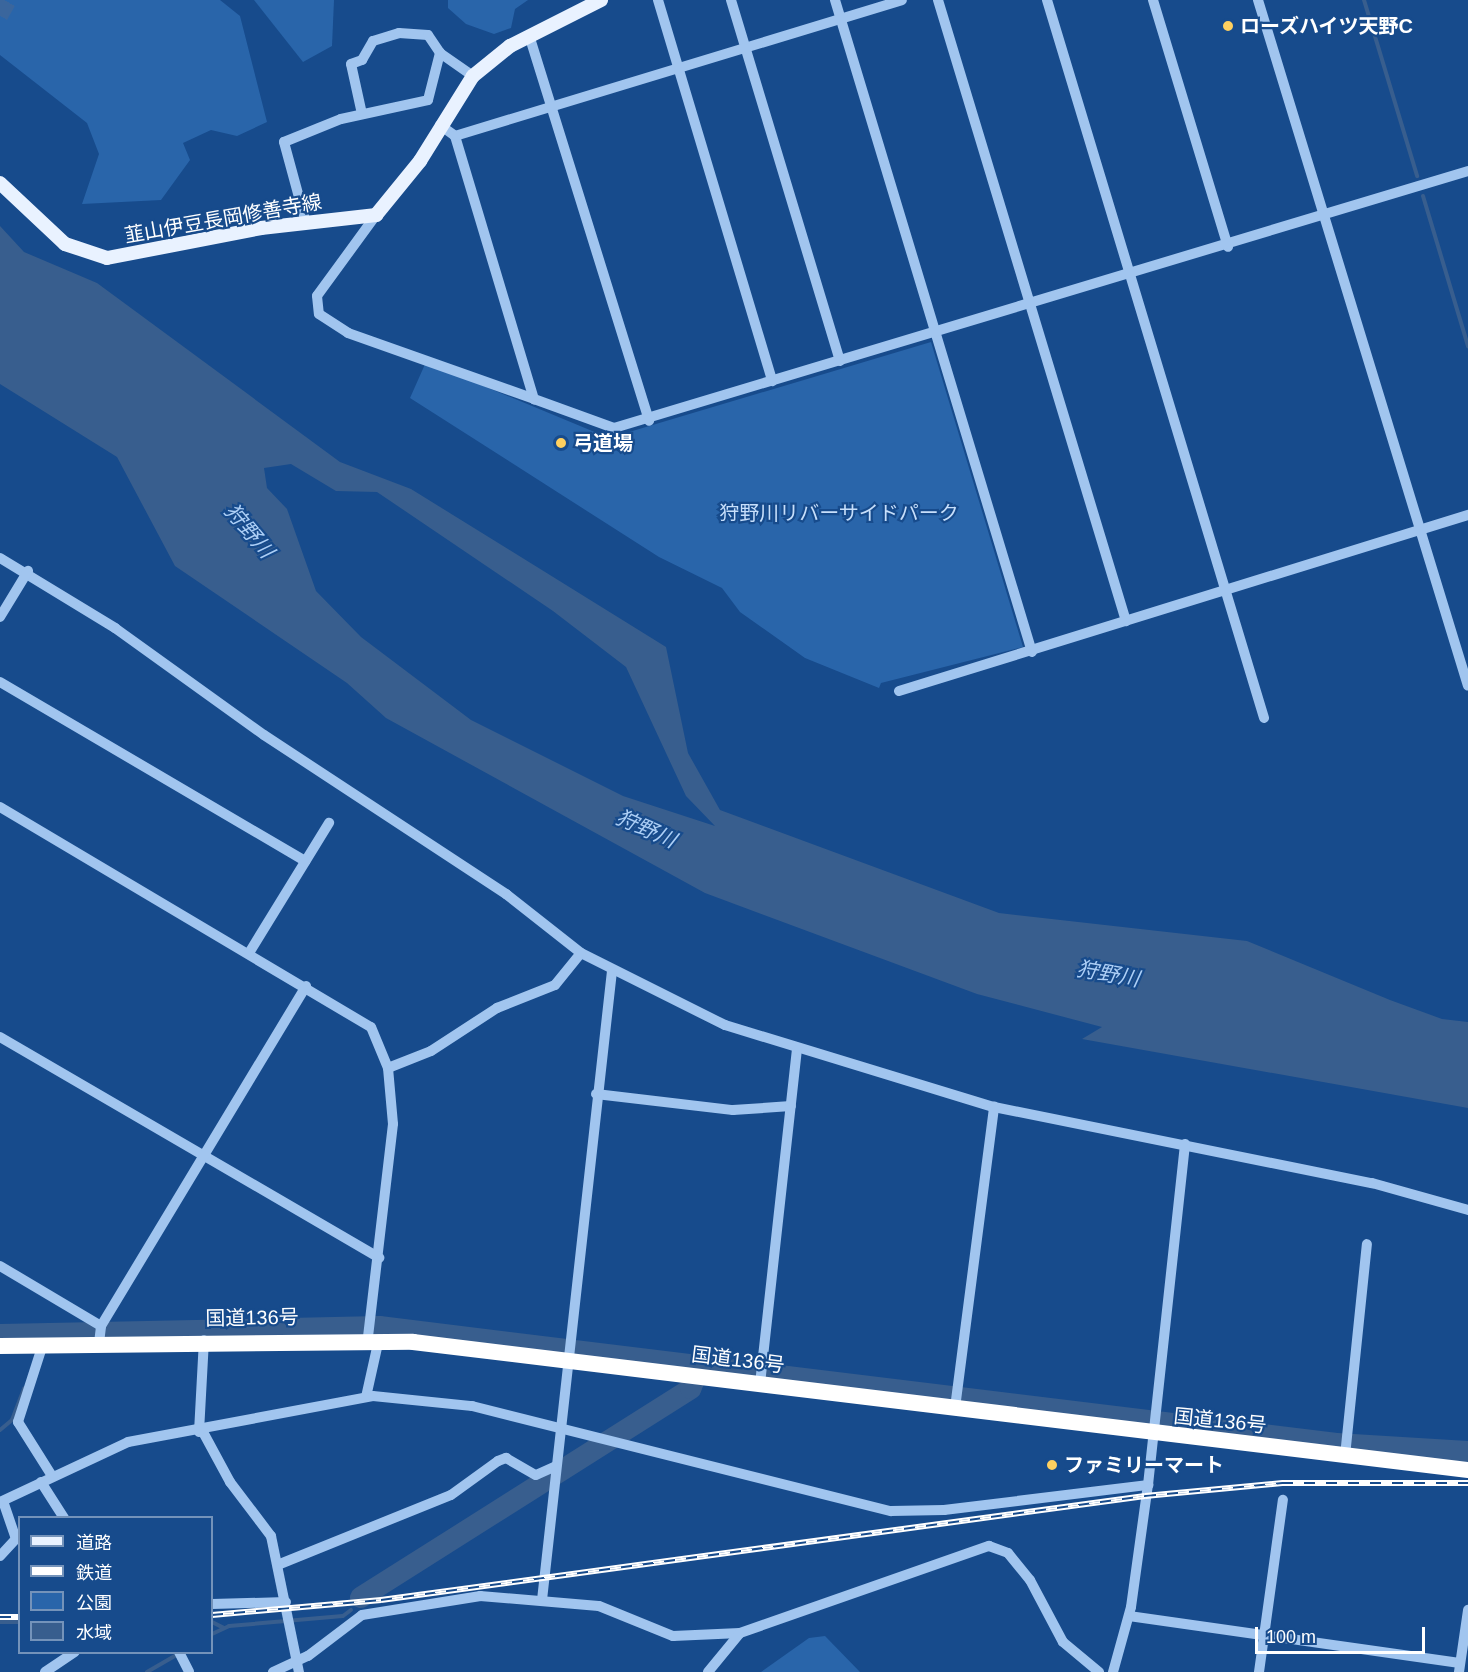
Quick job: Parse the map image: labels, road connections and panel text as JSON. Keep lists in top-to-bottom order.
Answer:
{
  "streets": {
    "highway": ["国道136号"],
    "main road": ["韮山伊豆長岡修善寺線"]
  },
  "water": ["狩野川"],
  "parks": ["狩野川リバーサイドパーク"],
  "places": ["ローズハイツ天野C", "弓道場", "ファミリーマート"],
  "legend": [
    "道路",
    "鉄道",
    "公園",
    "水域"
  ],
  "scale_bar": "100 m"
}
